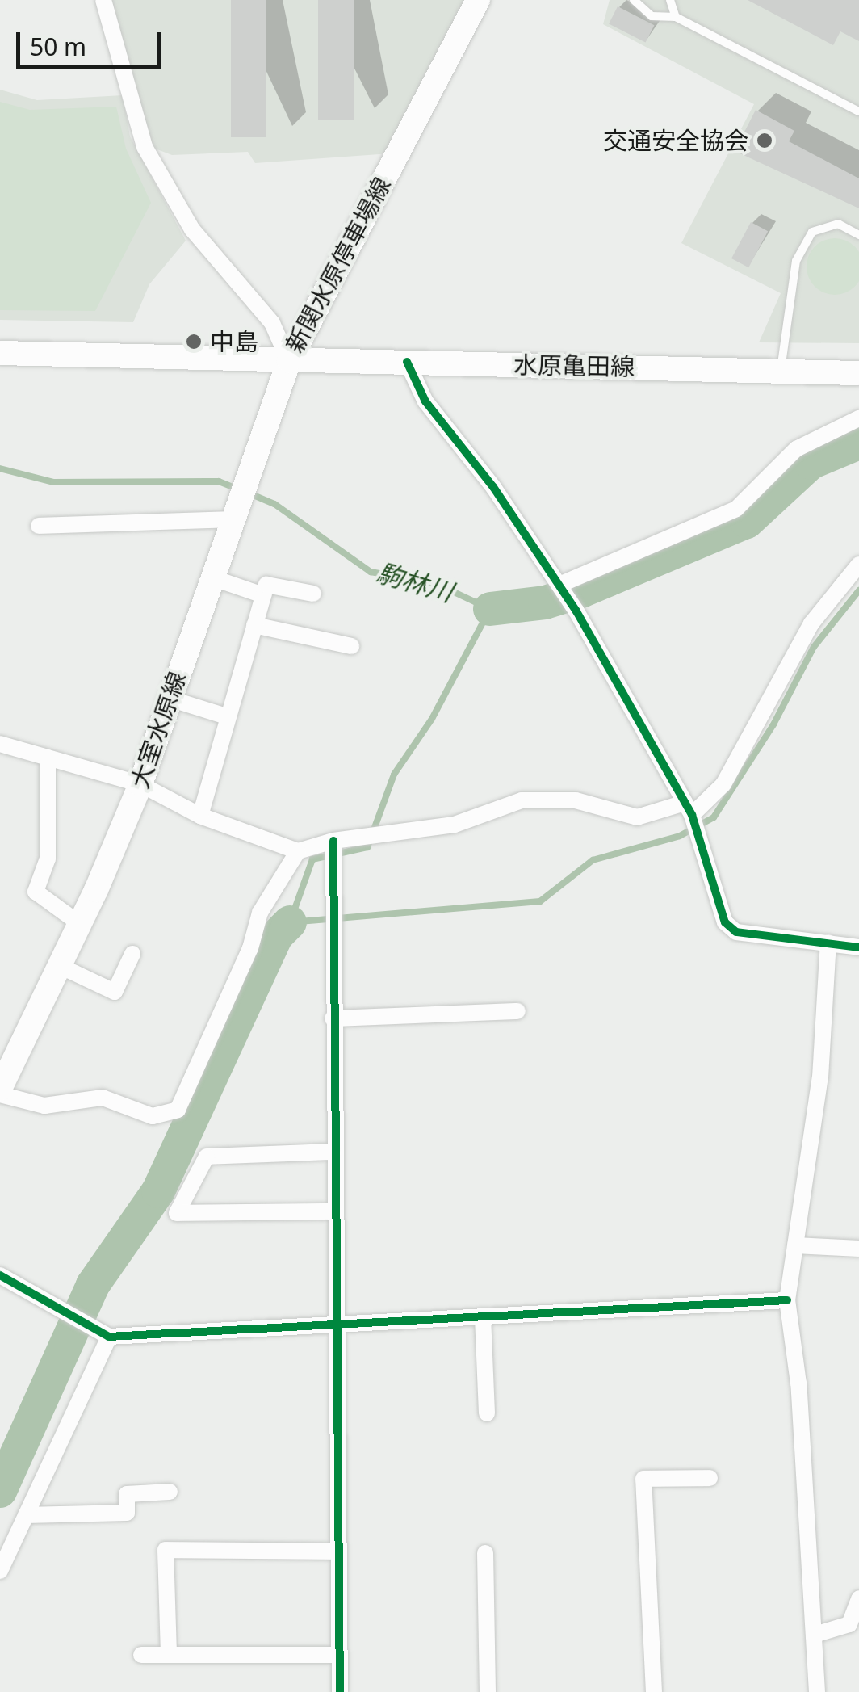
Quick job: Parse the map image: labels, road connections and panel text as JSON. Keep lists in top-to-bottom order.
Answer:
{
  "streets": {
    "main road": ["新関水原停車場線", "水原亀田線", "大室水原線"]
  },
  "crossings": [
    ["新関水原停車場線", "水原亀田線"],
    ["新関水原停車場線", "大室水原線"],
    ["水原亀田線", "大室水原線"]
  ],
  "water": ["駒林川"],
  "places": ["交通安全協会", "中島"],
  "scale_bar": "50 m"
}
